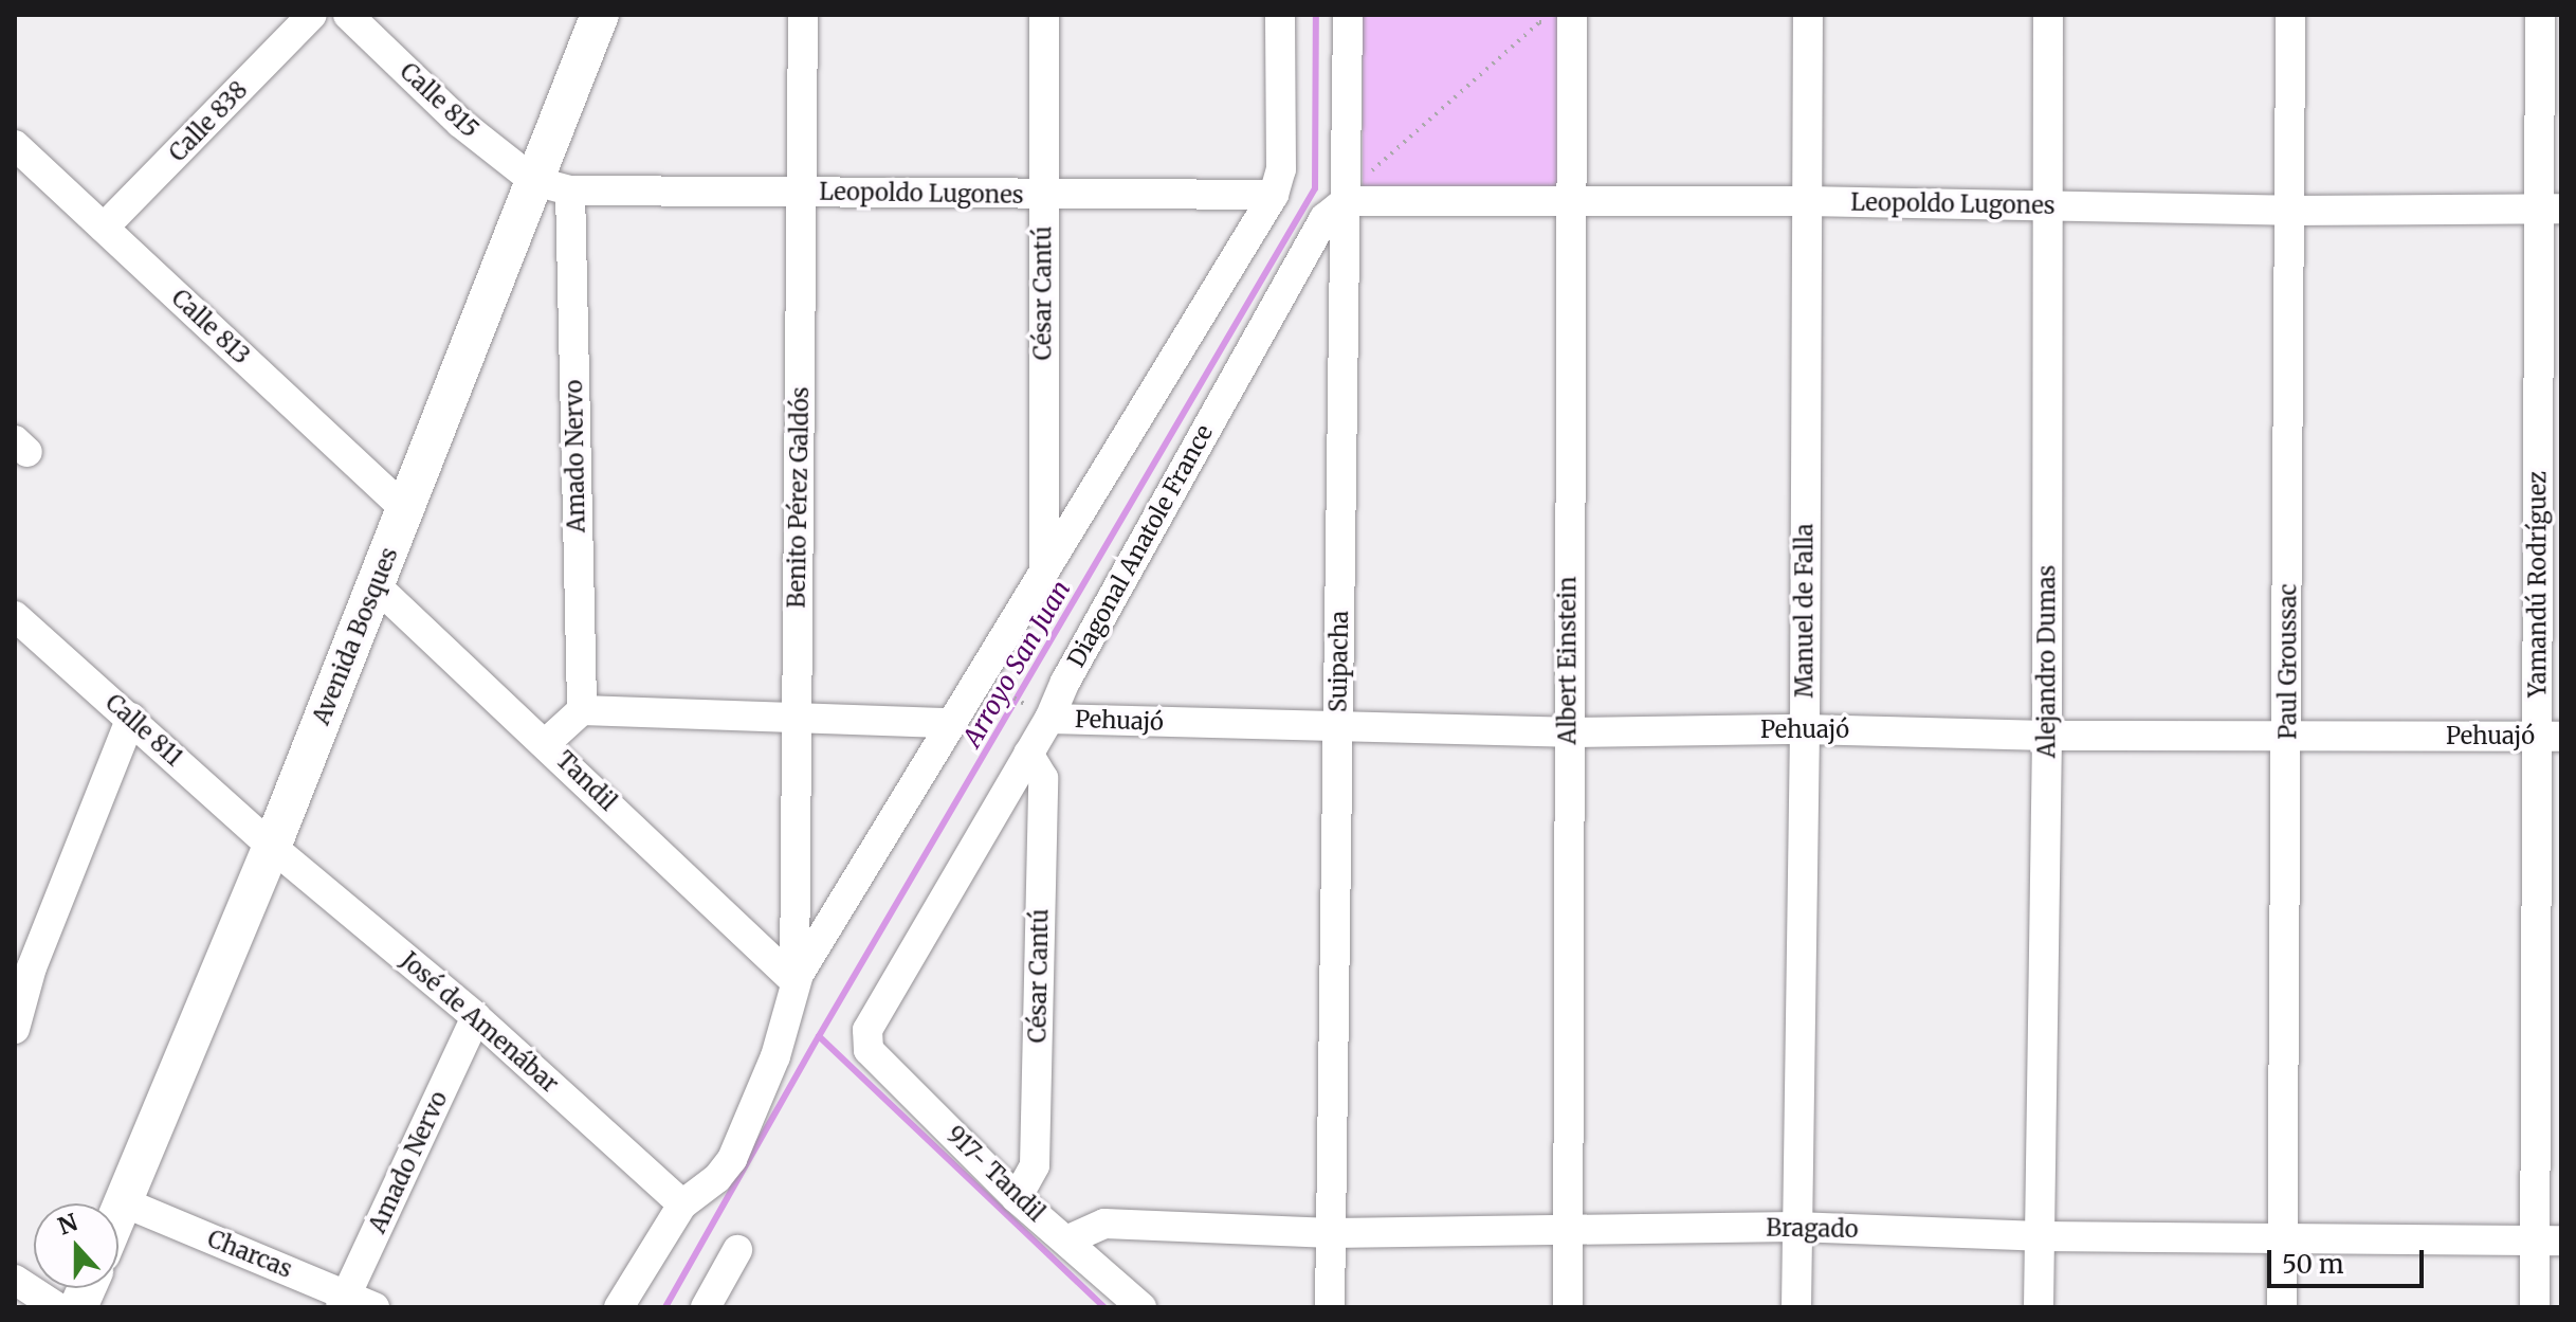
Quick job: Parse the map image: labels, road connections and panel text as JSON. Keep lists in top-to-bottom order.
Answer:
{
  "streets": {
    "main road": ["Avenida Bosques"],
    "street": [
      "Calle 815",
      "Calle 838",
      "Leopoldo Lugones",
      "César Cantú",
      "Calle 813",
      "Amado Nervo",
      "Benito Pérez Galdós",
      "Diagonal Anatole France",
      "Yamandú Rodríguez",
      "Manuel de Falla",
      "Albert Einstein",
      "Suipacha",
      "Alejandro Dumas",
      "Paul Groussac",
      "Pehuajó",
      "Calle 811",
      "Tandil",
      "José de Amenábar",
      "917- Tandil",
      "Bragado",
      "Charcas"
    ]
  },
  "crossings": [
    ["Calle 815", "Avenida Bosques"],
    ["Calle 838", "Calle 813"],
    ["Leopoldo Lugones", "César Cantú"],
    ["Leopoldo Lugones", "Amado Nervo"],
    ["Leopoldo Lugones", "Benito Pérez Galdós"],
    ["Leopoldo Lugones", "Diagonal Anatole France"],
    ["Leopoldo Lugones", "Yamandú Rodríguez"],
    ["Leopoldo Lugones", "Manuel de Falla"],
    ["Leopoldo Lugones", "Albert Einstein"],
    ["Leopoldo Lugones", "Suipacha"],
    ["Leopoldo Lugones", "Alejandro Dumas"],
    ["Leopoldo Lugones", "Paul Groussac"],
    ["César Cantú", "Diagonal Anatole France"],
    ["César Cantú", "917- Tandil"],
    ["Calle 813", "Avenida Bosques"],
    ["Amado Nervo", "José de Amenábar"],
    ["Amado Nervo", "Charcas"],
    ["Benito Pérez Galdós", "Tandil"],
    ["Benito Pérez Galdós", "José de Amenábar"],
    ["Diagonal Anatole France", "Suipacha"],
    ["Diagonal Anatole France", "Pehuajó"],
    ["Diagonal Anatole France", "917- Tandil"],
    ["Yamandú Rodríguez", "Pehuajó"],
    ["Yamandú Rodríguez", "Bragado"],
    ["Manuel de Falla", "Pehuajó"],
    ["Manuel de Falla", "Bragado"],
    ["Avenida Bosques", "Calle 811"],
    ["Avenida Bosques", "Tandil"],
    ["Avenida Bosques", "José de Amenábar"],
    ["Avenida Bosques", "Charcas"],
    ["Albert Einstein", "Pehuajó"],
    ["Albert Einstein", "Bragado"],
    ["Suipacha", "Pehuajó"],
    ["Suipacha", "Bragado"],
    ["Alejandro Dumas", "Pehuajó"],
    ["Alejandro Dumas", "Bragado"],
    ["Paul Groussac", "Pehuajó"],
    ["Paul Groussac", "Bragado"],
    ["Calle 811", "José de Amenábar"],
    ["917- Tandil", "Bragado"]
  ],
  "water": ["Arroyo San Juan"],
  "scale_bar": "50 m",
  "north": "top"
}
